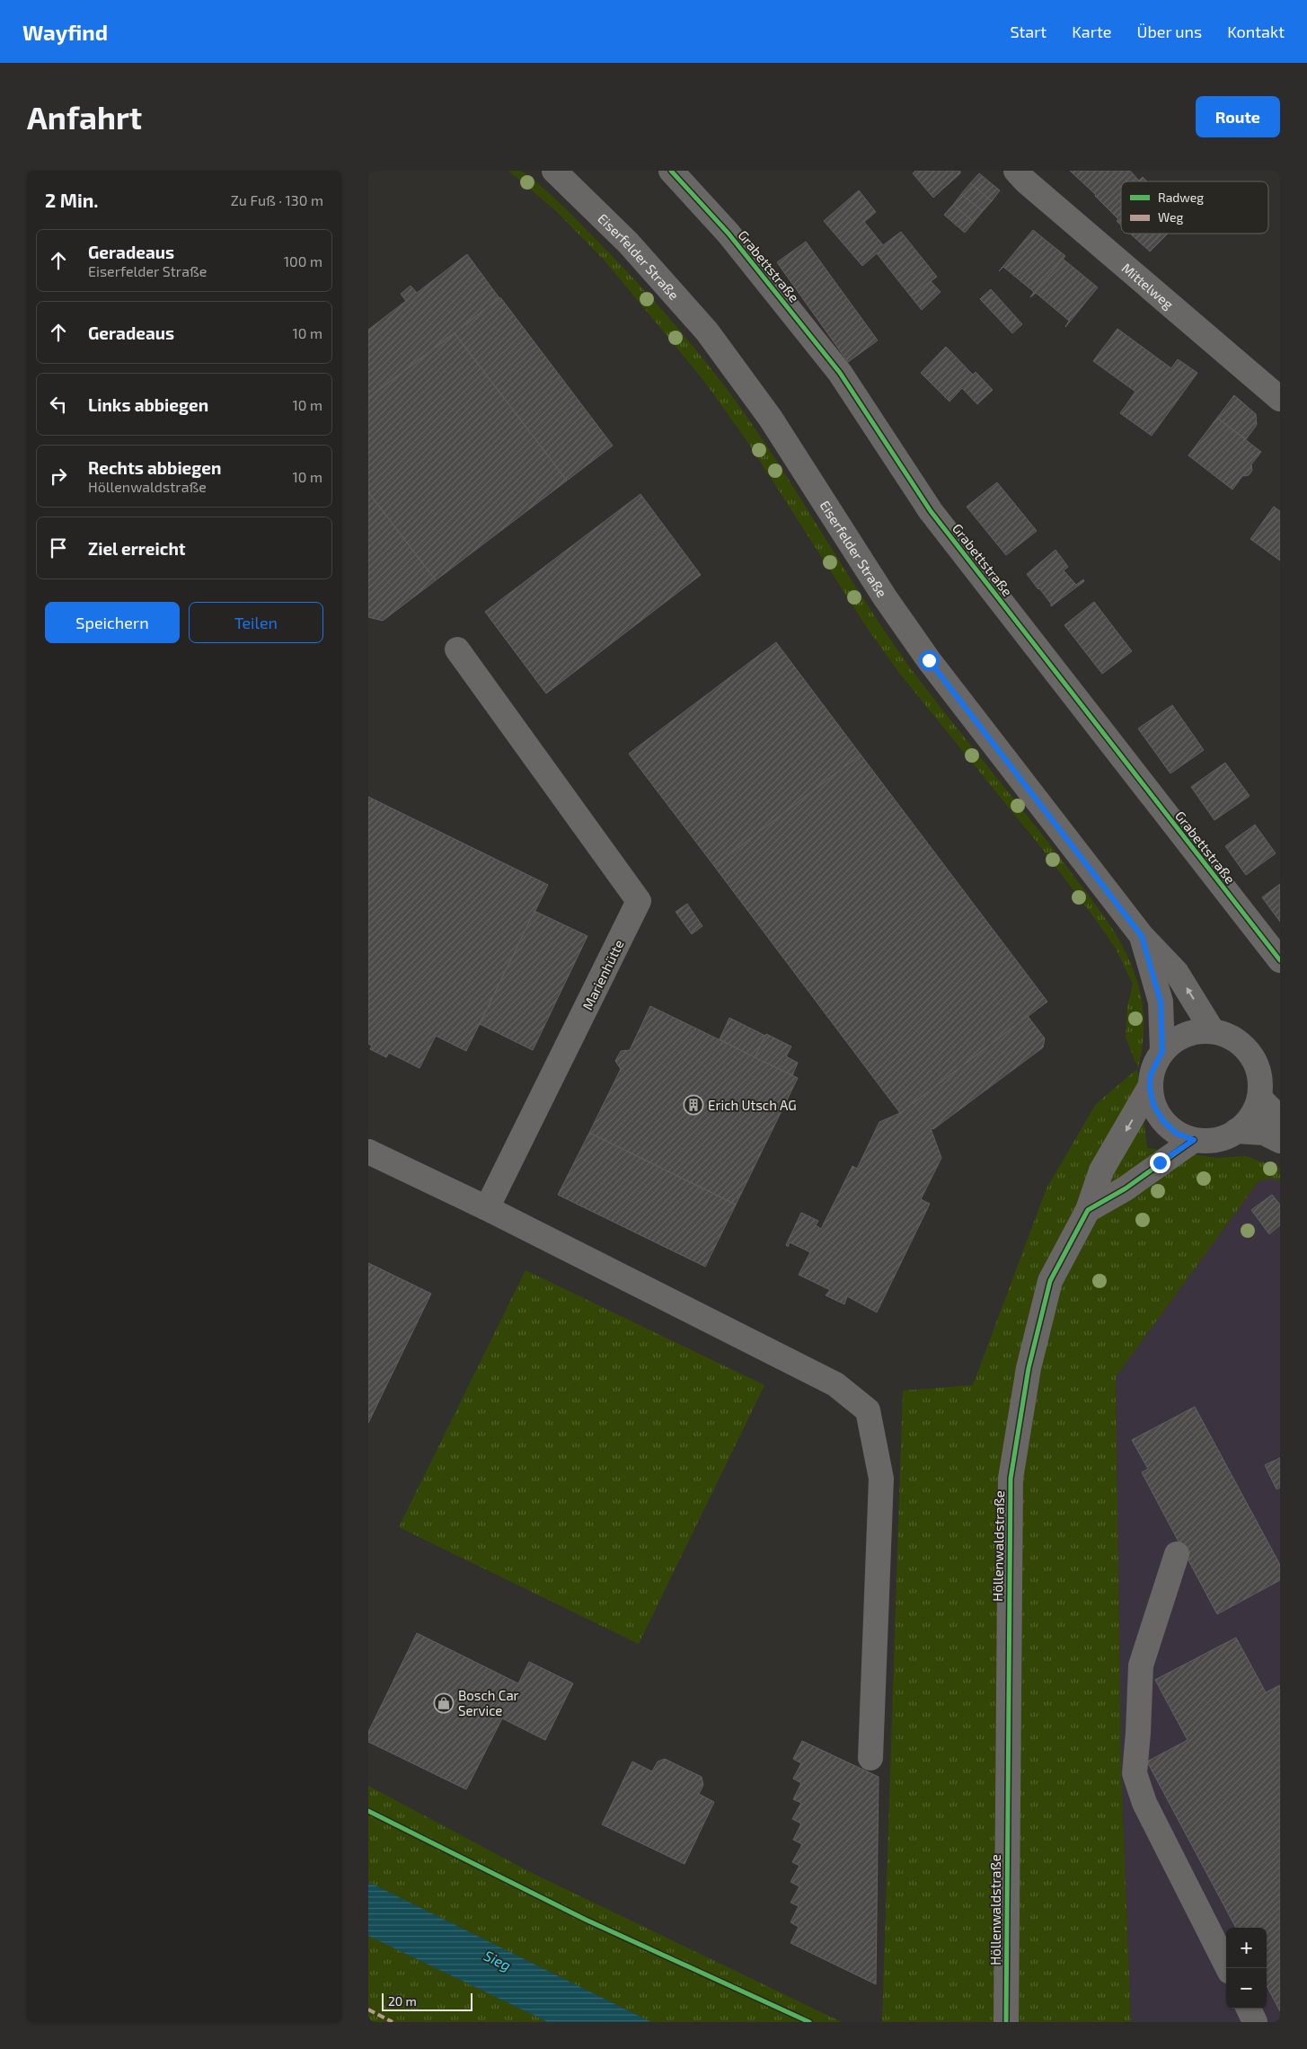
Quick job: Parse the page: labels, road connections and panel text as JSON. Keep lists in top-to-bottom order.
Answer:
{
  "streets": {
    "street": [
      "Eiserfelder Straße",
      "Grabettstraße",
      "Mittelweg",
      "Marienhütte",
      "Höllenwaldstraße"
    ]
  },
  "crossings": [
    ["Eiserfelder Straße", "Höllenwaldstraße"]
  ],
  "water": ["Sieg"],
  "places": {
    "building": ["Erich Utsch AG"],
    "shop": ["Bosch Car Service"]
  },
  "legend": ["Radweg", "Weg"],
  "scale_bar": "20 m",
  "page": {
    "header": "Wayfind",
    "nav": [
      "Start",
      "Karte",
      "Über uns",
      "Kontakt"
    ],
    "buttons": [
      "Route",
      ["Speichern", "Teilen"]
    ],
    "title": "Anfahrt",
    "heading": ["2 Min.", "Zu Fuß · 130 m"],
    "list": [
      ["Geradeaus", "Eiserfelder Straße", "100 m"],
      ["Geradeaus", "10 m"],
      ["Links abbiegen", "10 m"],
      ["Rechts abbiegen", "Höllenwaldstraße", "10 m"],
      "Ziel erreicht"
    ],
    "map_buttons": ["+", "−"],
    "scale": "20 m"
  }
}
